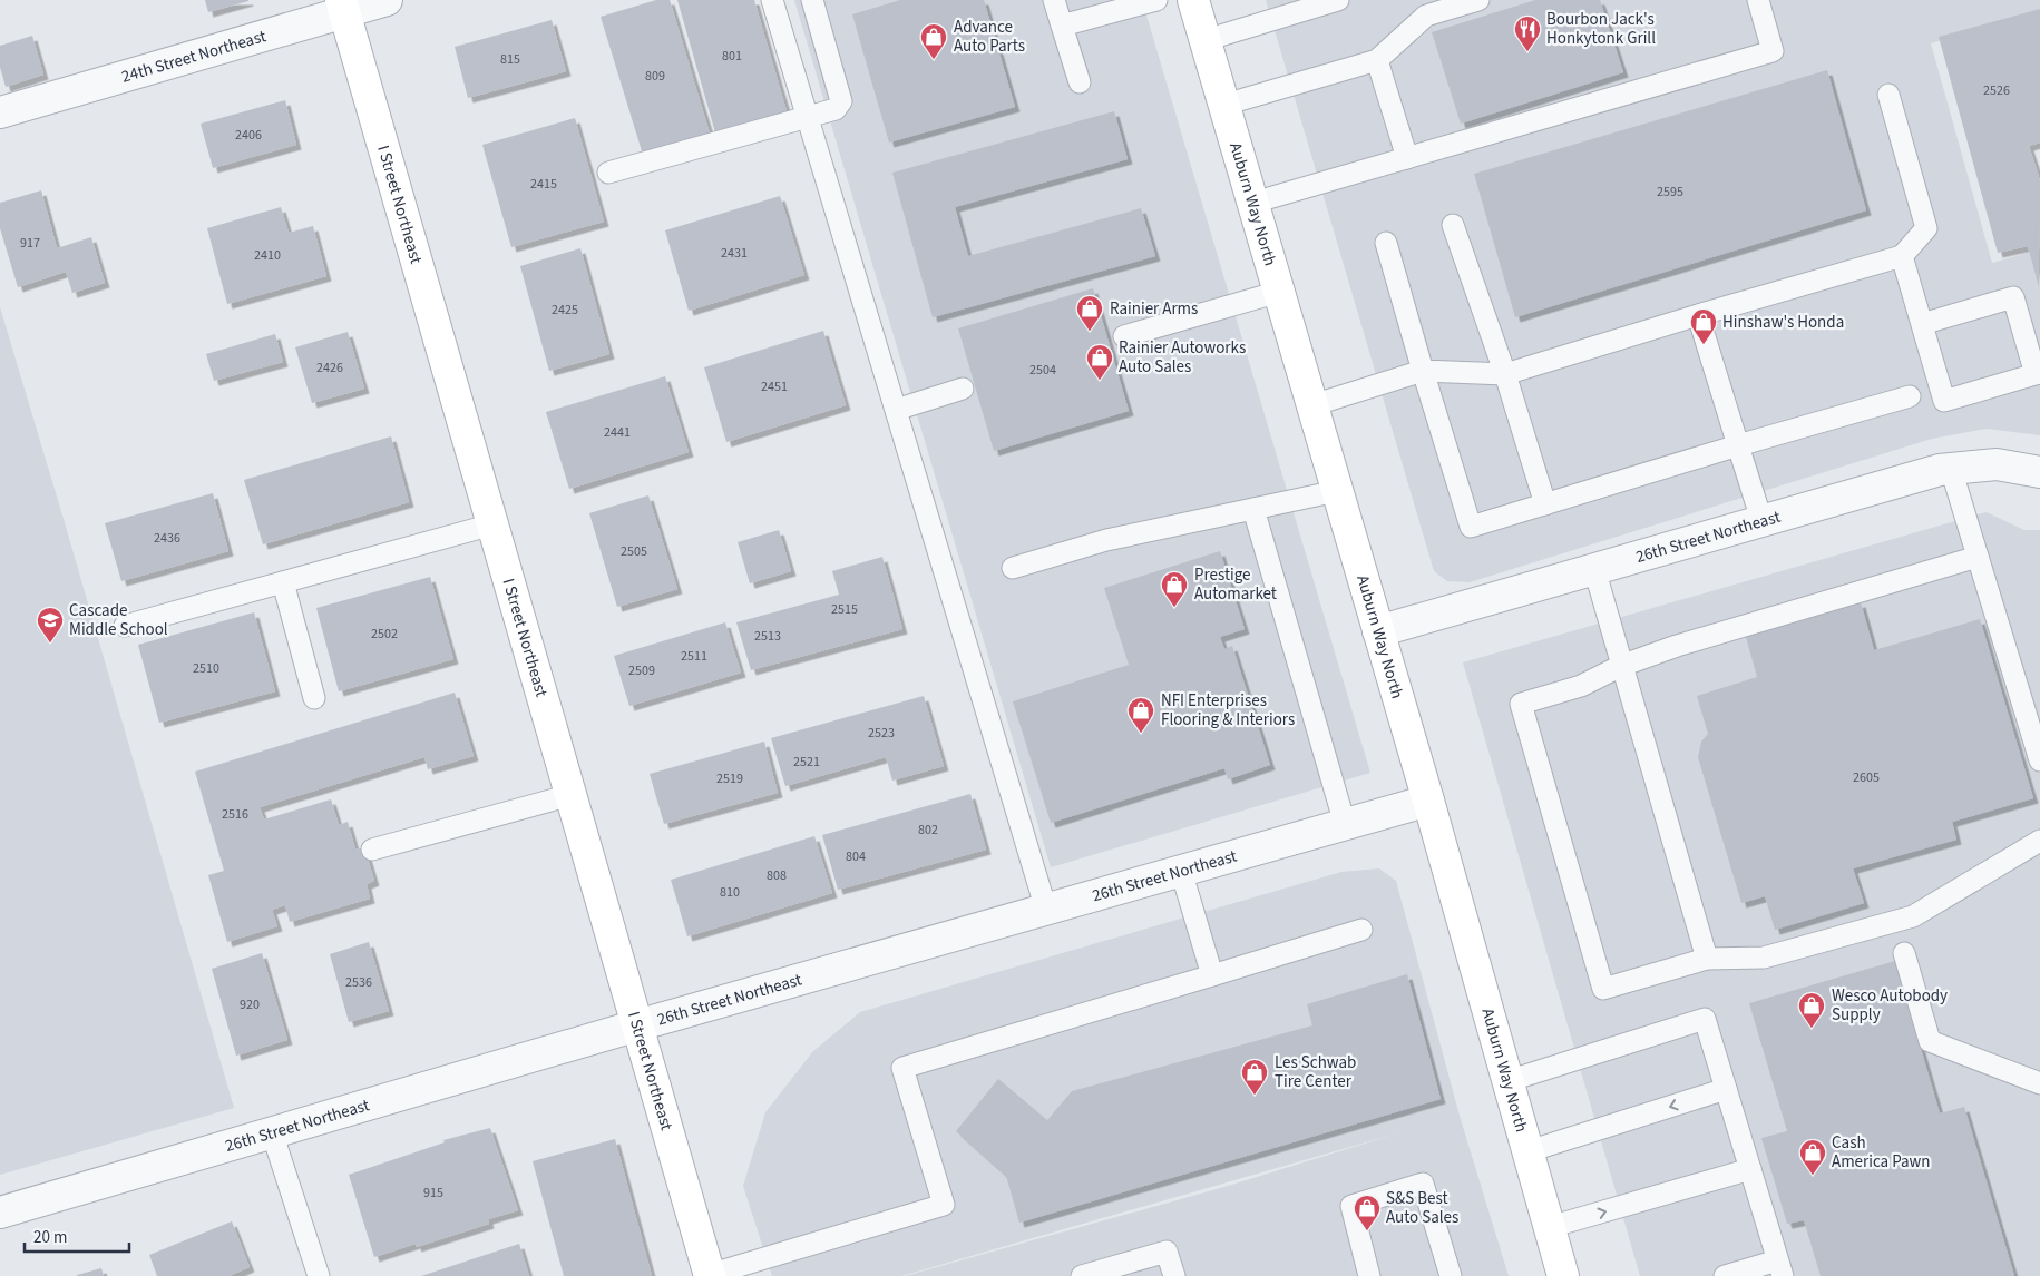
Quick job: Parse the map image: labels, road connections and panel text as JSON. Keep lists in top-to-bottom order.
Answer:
{
  "streets": {
    "main road": ["I Street Northeast", "Auburn Way North"],
    "street": ["24th Street Northeast", "26th Street Northeast"]
  },
  "crossings": [
    ["24th Street Northeast", "I Street Northeast"],
    ["I Street Northeast", "26th Street Northeast"],
    ["Auburn Way North", "26th Street Northeast"]
  ],
  "places": {
    "restaurant": ["Bourbon Jack's Honkytonk Grill"],
    "shop": [
      "Advance Auto Parts",
      "Rainier Arms",
      "Hinshaw's Honda",
      "Rainier Autoworks Auto Sales",
      "Prestige Automarket",
      "NFI Enterprises Flooring & Interiors",
      "Wesco Autobody Supply",
      "Les Schwab Tire Center",
      "Cash America Pawn",
      "S&S Best Auto Sales"
    ],
    "school or university": ["Cascade Middle School"]
  },
  "house_numbers": [
    "801",
    "815",
    "809",
    "2526",
    "2406",
    "2415",
    "2595",
    "917",
    "2431",
    "2410",
    "2425",
    "2426",
    "2504",
    "2451",
    "2441",
    "2436",
    "2505",
    "2515",
    "2502",
    "2513",
    "2511",
    "2510",
    "2509",
    "2523",
    "2521",
    "2605",
    "2519",
    "2516",
    "802",
    "804",
    "808",
    "810",
    "2536",
    "920",
    "915"
  ],
  "scale_bar": "20 m"
}
